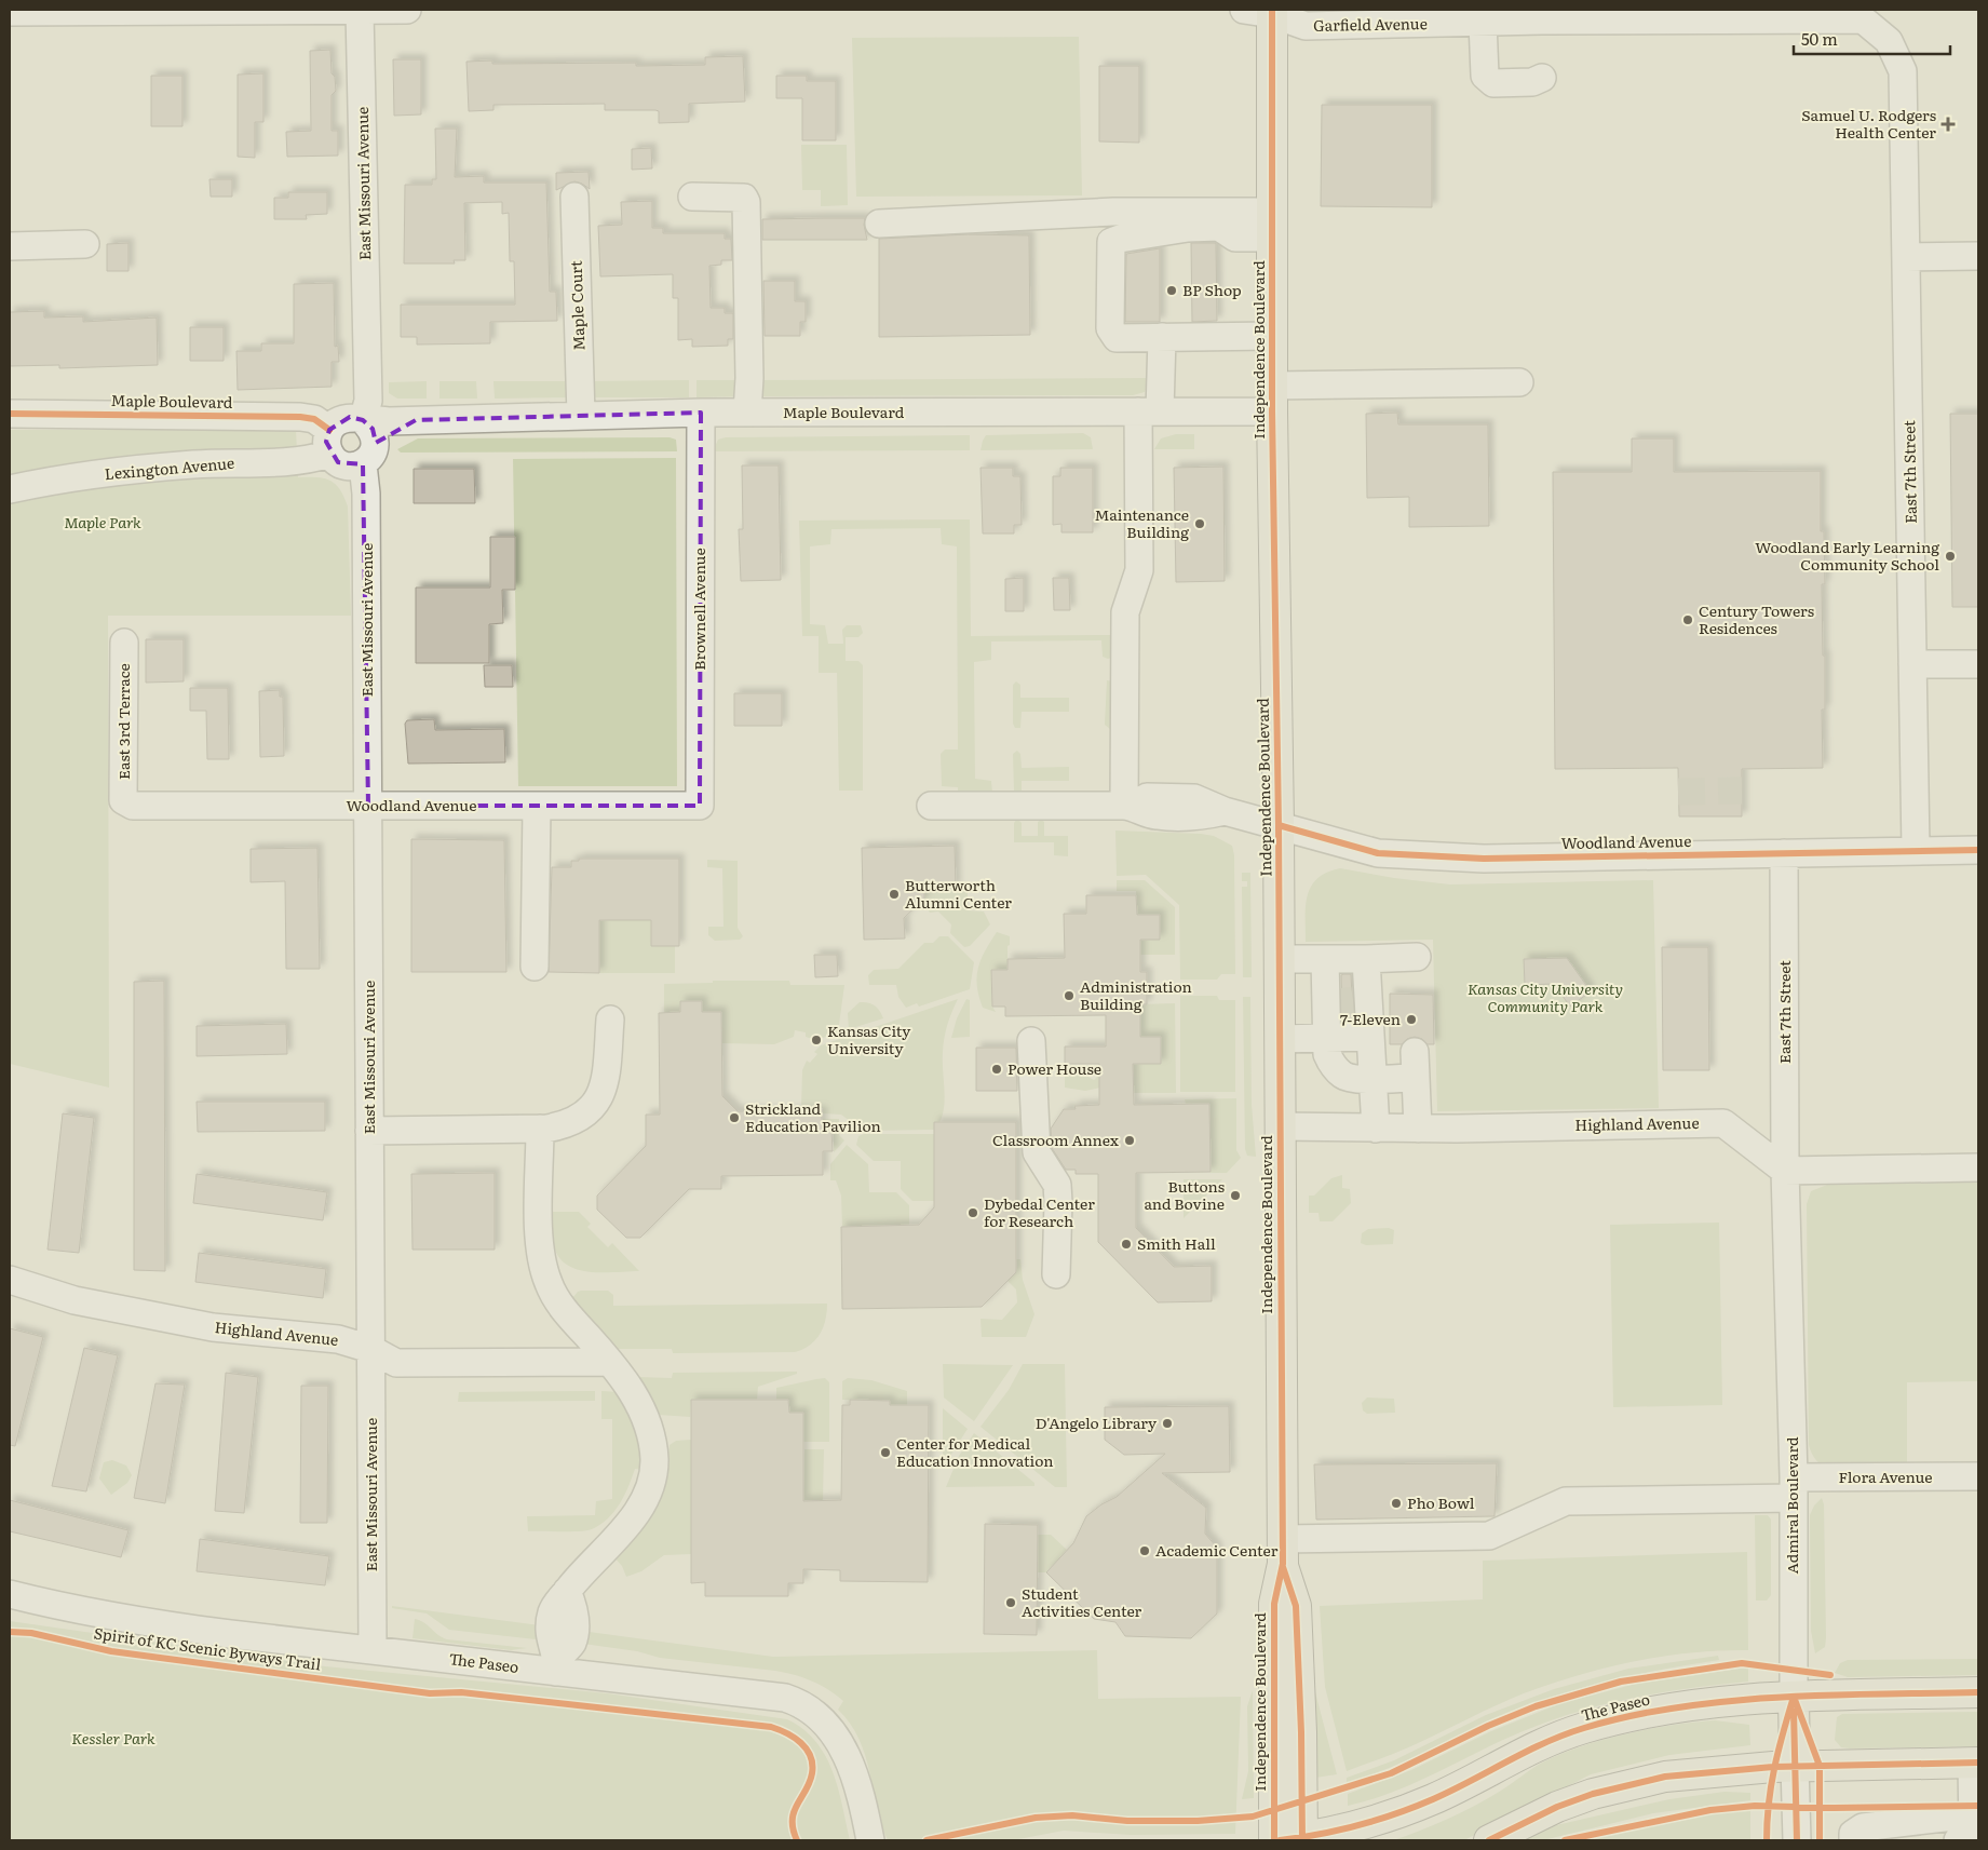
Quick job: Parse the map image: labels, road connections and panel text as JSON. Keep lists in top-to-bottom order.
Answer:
{
  "streets": {
    "main road": ["Independence Boulevard", "Admiral Boulevard", "The Paseo"],
    "street": [
      "Garfield Avenue",
      "East Missouri Avenue",
      "Maple Court",
      "Maple Boulevard",
      "Lexington Avenue",
      "East 7th Street",
      "Brownell Avenue",
      "East 3rd Terrace",
      "Woodland Avenue",
      "Highland Avenue",
      "Flora Avenue"
    ],
    "cycle path": ["Spirit of KC Scenic Byways Trail"]
  },
  "crossings": [
    ["Garfield Avenue", "Independence Boulevard"],
    ["Garfield Avenue", "East 7th Street"],
    ["East Missouri Avenue", "Maple Boulevard"],
    ["East Missouri Avenue", "Woodland Avenue"],
    ["East Missouri Avenue", "Highland Avenue"],
    ["East Missouri Avenue", "The Paseo"],
    ["Maple Court", "Maple Boulevard"],
    ["Independence Boulevard", "Maple Boulevard"],
    ["Independence Boulevard", "Woodland Avenue"],
    ["Independence Boulevard", "Highland Avenue"],
    ["Independence Boulevard", "Flora Avenue"],
    ["Independence Boulevard", "The Paseo"],
    ["Maple Boulevard", "Lexington Avenue"],
    ["Maple Boulevard", "Brownell Avenue"],
    ["East 7th Street", "Woodland Avenue"],
    ["East 7th Street", "Highland Avenue"],
    ["East 7th Street", "Admiral Boulevard"],
    ["Brownell Avenue", "Woodland Avenue"],
    ["East 3rd Terrace", "Woodland Avenue"],
    ["Highland Avenue", "Admiral Boulevard"],
    ["Flora Avenue", "Admiral Boulevard"],
    ["Admiral Boulevard", "The Paseo"]
  ],
  "parks": ["Maple Park", "Kansas City University Community Park", "Kessler Park"],
  "places": {
    "health": ["Samuel U. Rodgers Health Center"],
    "other": [
      "BP Shop",
      "Maintenance Building",
      "Woodland Early Learning Community School",
      "Century Towers Residences",
      "Butterworth Alumni Center",
      "Administration Building",
      "7-Eleven",
      "Kansas City University",
      "Power House",
      "Strickland Education Pavilion",
      "Classroom Annex",
      "Buttons and Bovine",
      "Dybedal Center for Research",
      "Smith Hall",
      "D'Angelo Library",
      "Center for Medical Education Innovation",
      "Pho Bowl",
      "Academic Center",
      "Student Activities Center"
    ]
  },
  "scale_bar": "50 m"
}
